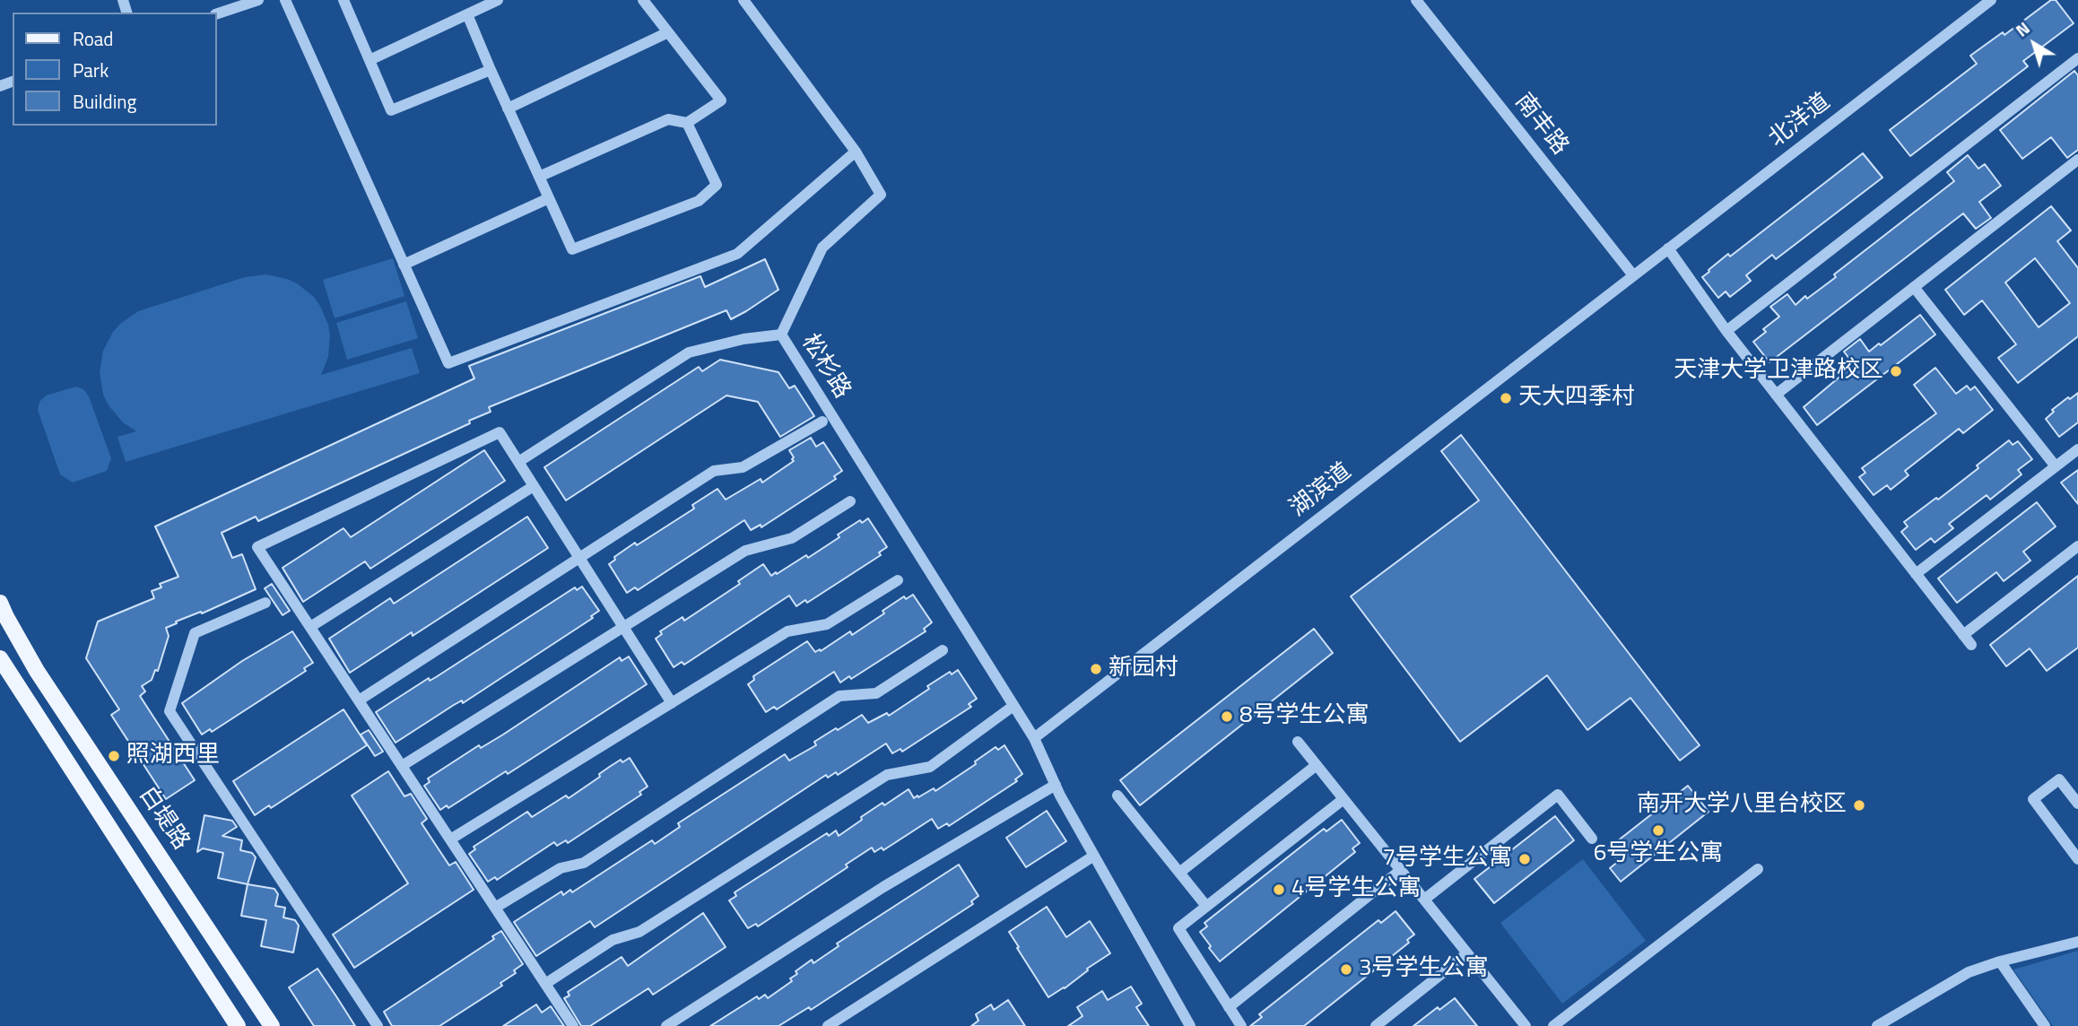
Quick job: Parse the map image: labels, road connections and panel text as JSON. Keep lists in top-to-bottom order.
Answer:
{
  "streets": {
    "main road": ["白堤路"],
    "street": [
      "北洋道",
      "南丰路",
      "松杉路",
      "湖滨道"
    ]
  },
  "crossings": [
    ["北洋道", "南丰路"],
    ["北洋道", "湖滨道"],
    ["南丰路", "湖滨道"],
    ["松杉路", "湖滨道"]
  ],
  "places": [
    "天津大学卫津路校区",
    "天大四季村",
    "新园村",
    "8号学生公寓",
    "照湖西里",
    "南开大学八里台校区",
    "6号学生公寓",
    "7号学生公寓",
    "4号学生公寓",
    "3号学生公寓"
  ],
  "legend": ["Road", "Park", "Building"],
  "north": "top left"
}
